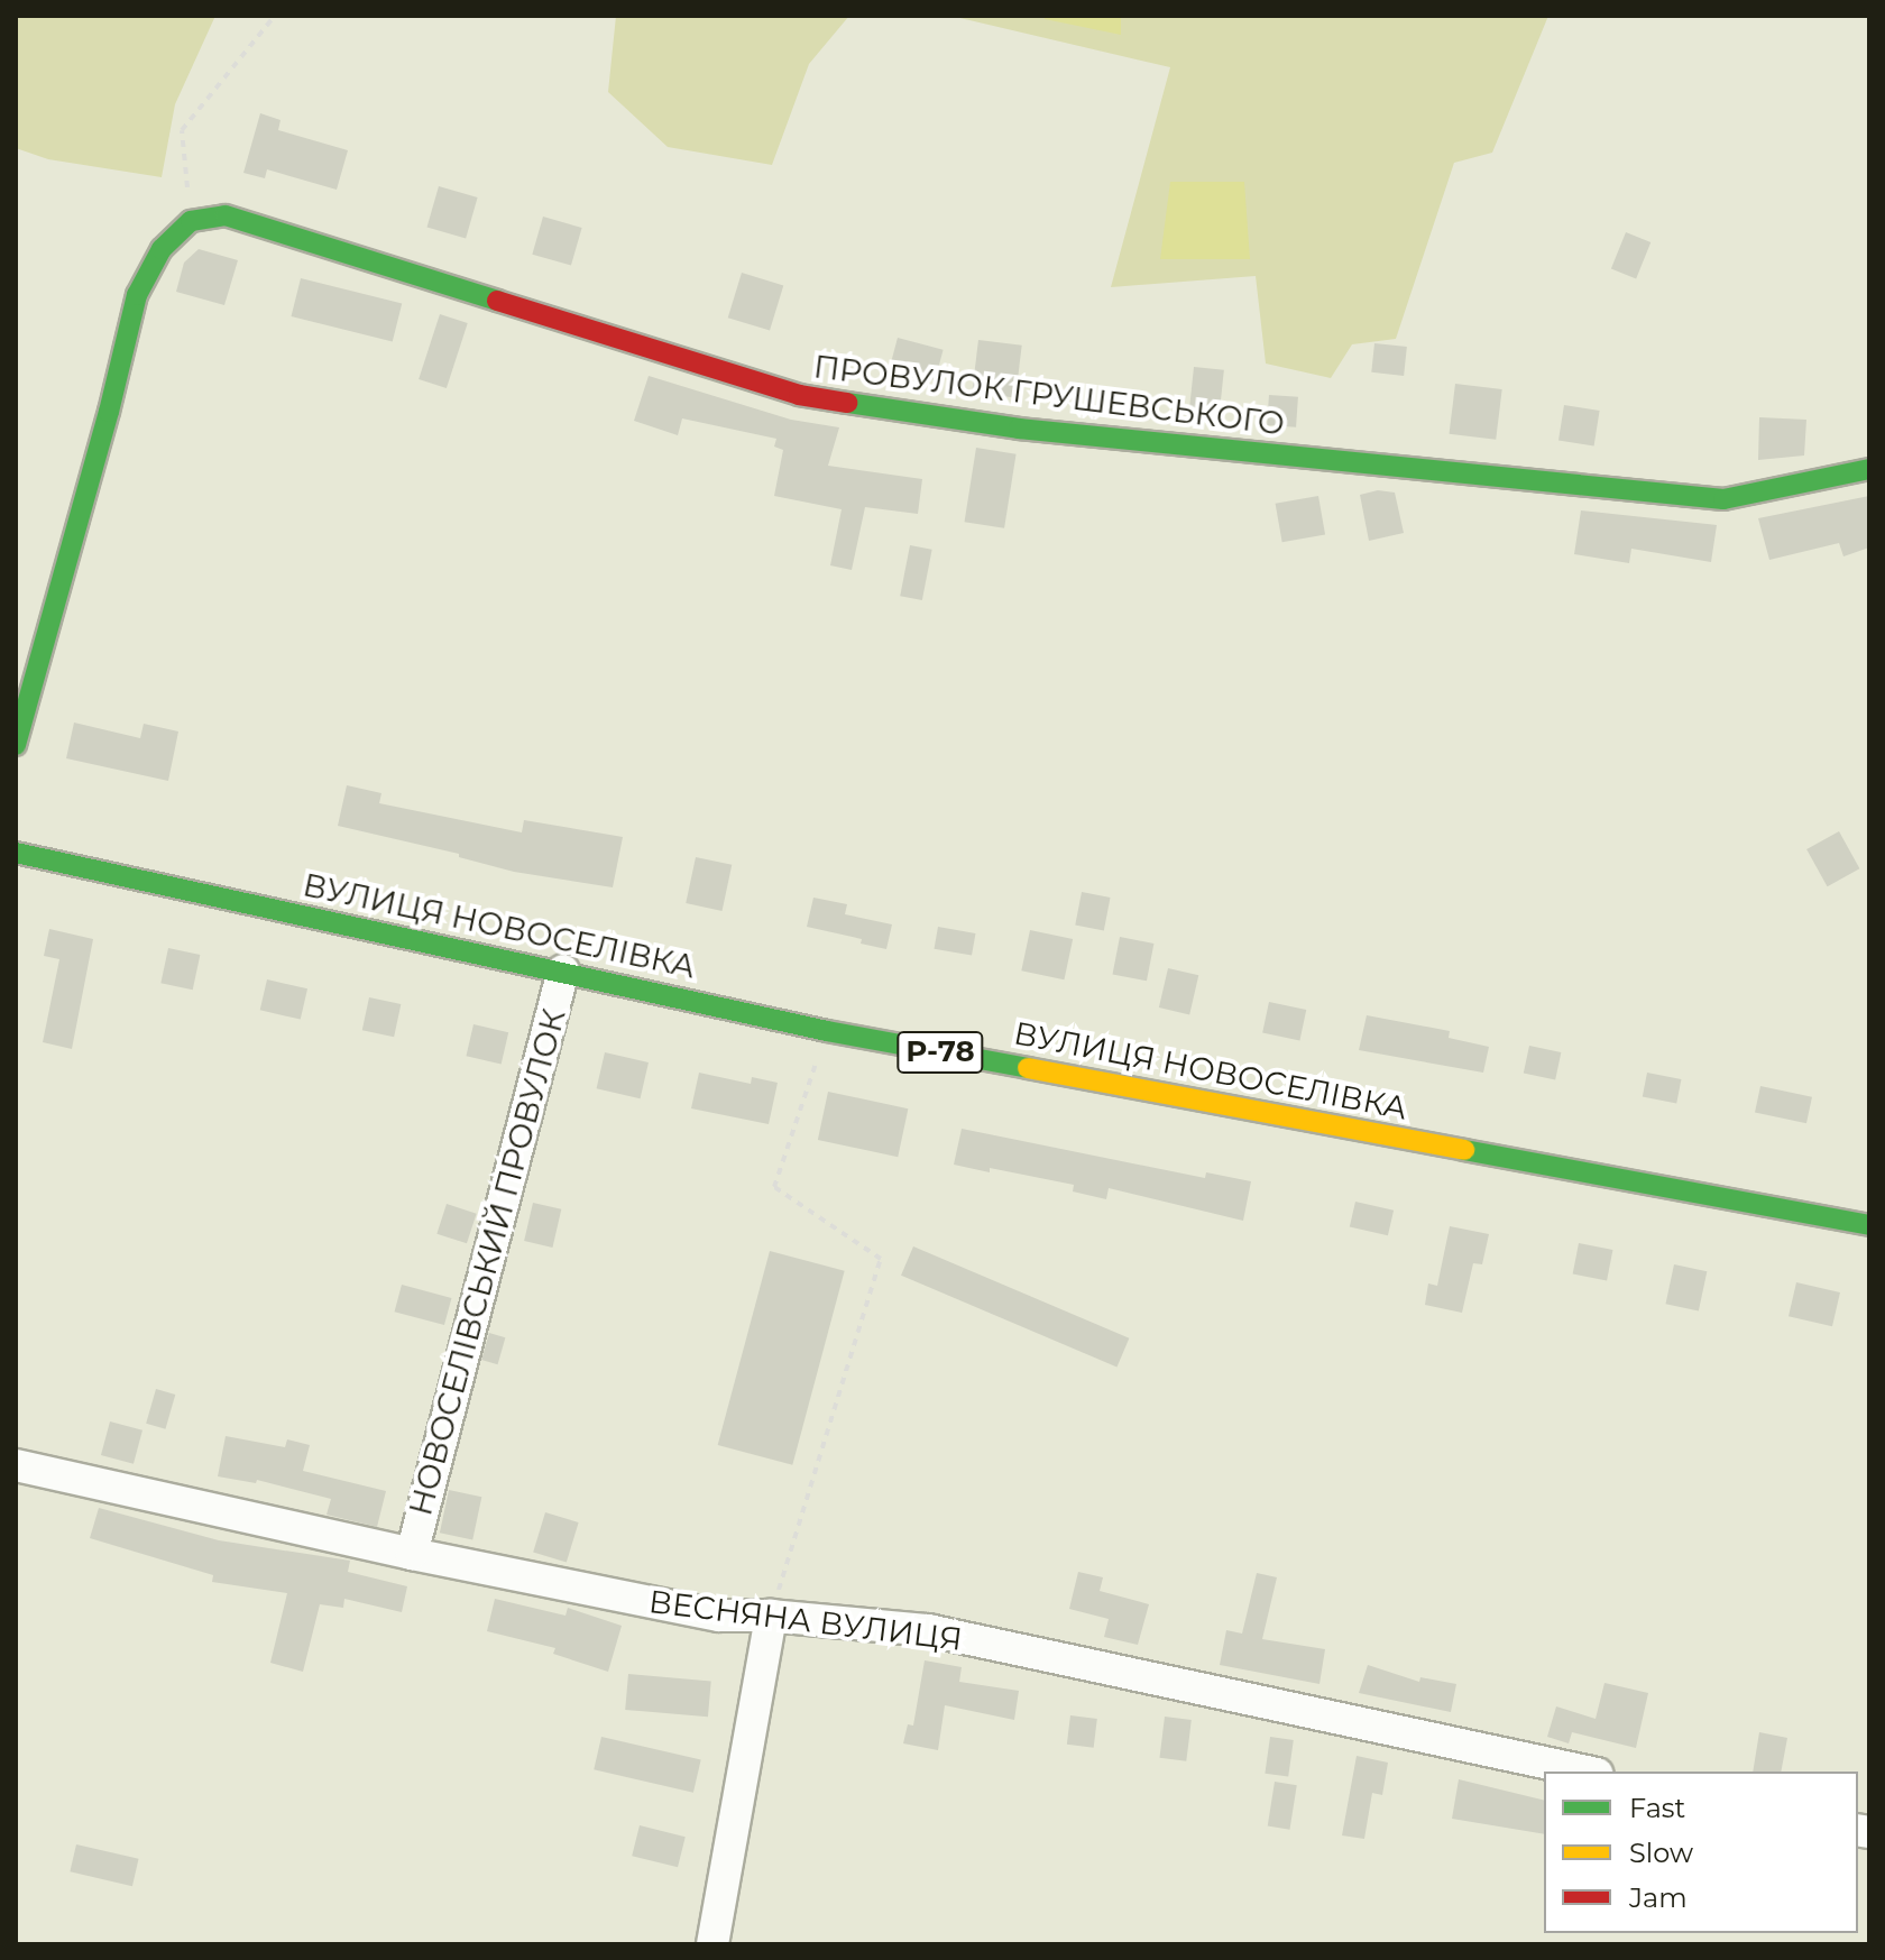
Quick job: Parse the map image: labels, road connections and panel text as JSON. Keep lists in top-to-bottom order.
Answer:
{
  "streets": {
    "street": [
      "ПРОВУЛОК ГРУШЕВСЬКОГО",
      "ВУЛИЦЯ НОВОСЕЛІВКА",
      "Р-78",
      "НОВОСЕЛІВСЬКИЙ ПРОВУЛОК",
      "ВЕСНЯНА ВУЛИЦЯ"
    ]
  },
  "crossings": [
    ["ВУЛИЦЯ НОВОСЕЛІВКА", "НОВОСЕЛІВСЬКИЙ ПРОВУЛОК"],
    ["НОВОСЕЛІВСЬКИЙ ПРОВУЛОК", "ВЕСНЯНА ВУЛИЦЯ"]
  ],
  "legend": ["Fast", "Slow", "Jam"]
}
